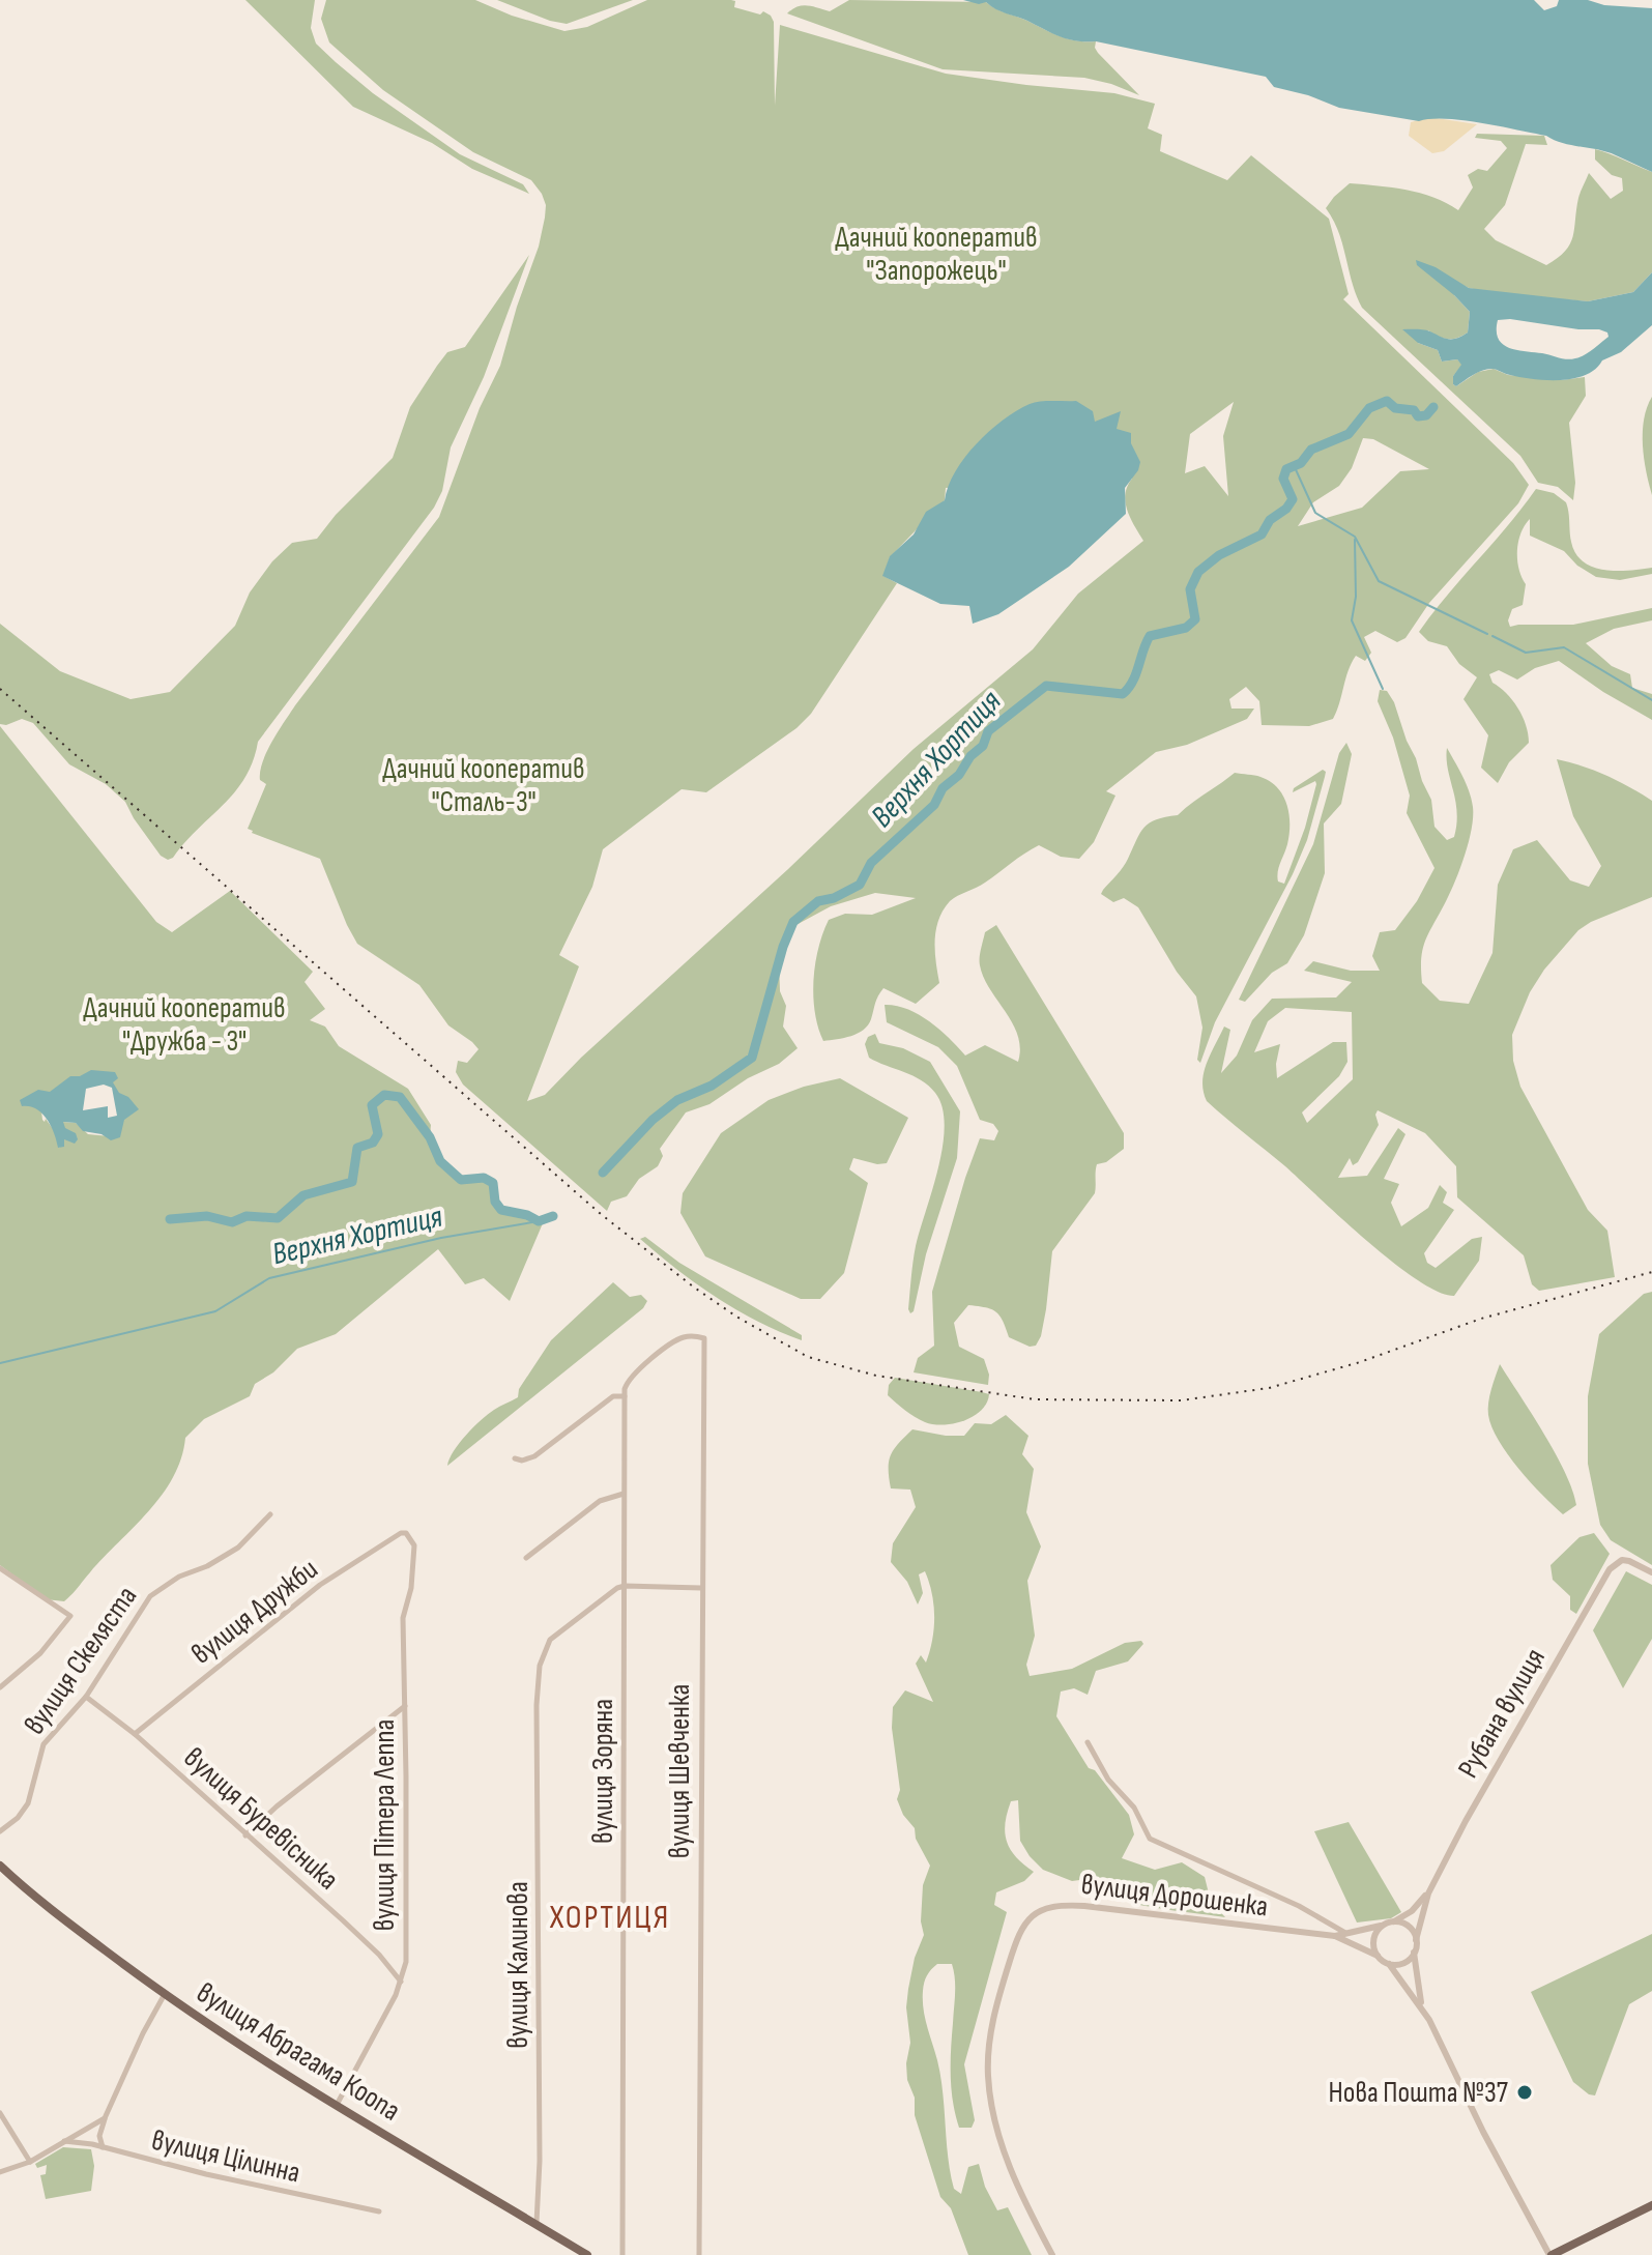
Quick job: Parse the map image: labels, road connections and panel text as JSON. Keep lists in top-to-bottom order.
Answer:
{
  "streets": {
    "main road": ["вулиця Абрагама Коопа"],
    "street": [
      "вулиця Дружби",
      "вулиця Скеляста",
      "Рубана вулиця",
      "вулиця Зоряна",
      "вулиця Шевченка",
      "вулиця Буревісника",
      "вулиця Пітера Леппа",
      "вулиця Дорошенка",
      "вулиця Калинова",
      "вулиця Цілинна"
    ]
  },
  "crossings": [
    ["вулиця Дружби", "вулиця Буревісника"],
    ["вулиця Дружби", "вулиця Пітера Леппа"],
    ["вулиця Скеляста", "вулиця Буревісника"],
    ["Рубана вулиця", "вулиця Дорошенка"],
    ["вулиця Зоряна", "вулиця Шевченка"],
    ["вулиця Зоряна", "вулиця Калинова"],
    ["вулиця Буревісника", "вулиця Пітера Леппа"],
    ["вулиця Пітера Леппа", "вулиця Абрагама Коопа"],
    ["вулиця Калинова", "вулиця Абрагама Коопа"]
  ],
  "districts": ["ХОРТИЦЯ"],
  "water": ["Верхня Хортиця"],
  "parks": ["Дачний кооператив \"Запорожець\"", "Дачний кооператив \"Сталь-3\"", "Дачний кооператив \"Дружба - 3\""],
  "places": ["Нова Пошта №37"]
}
